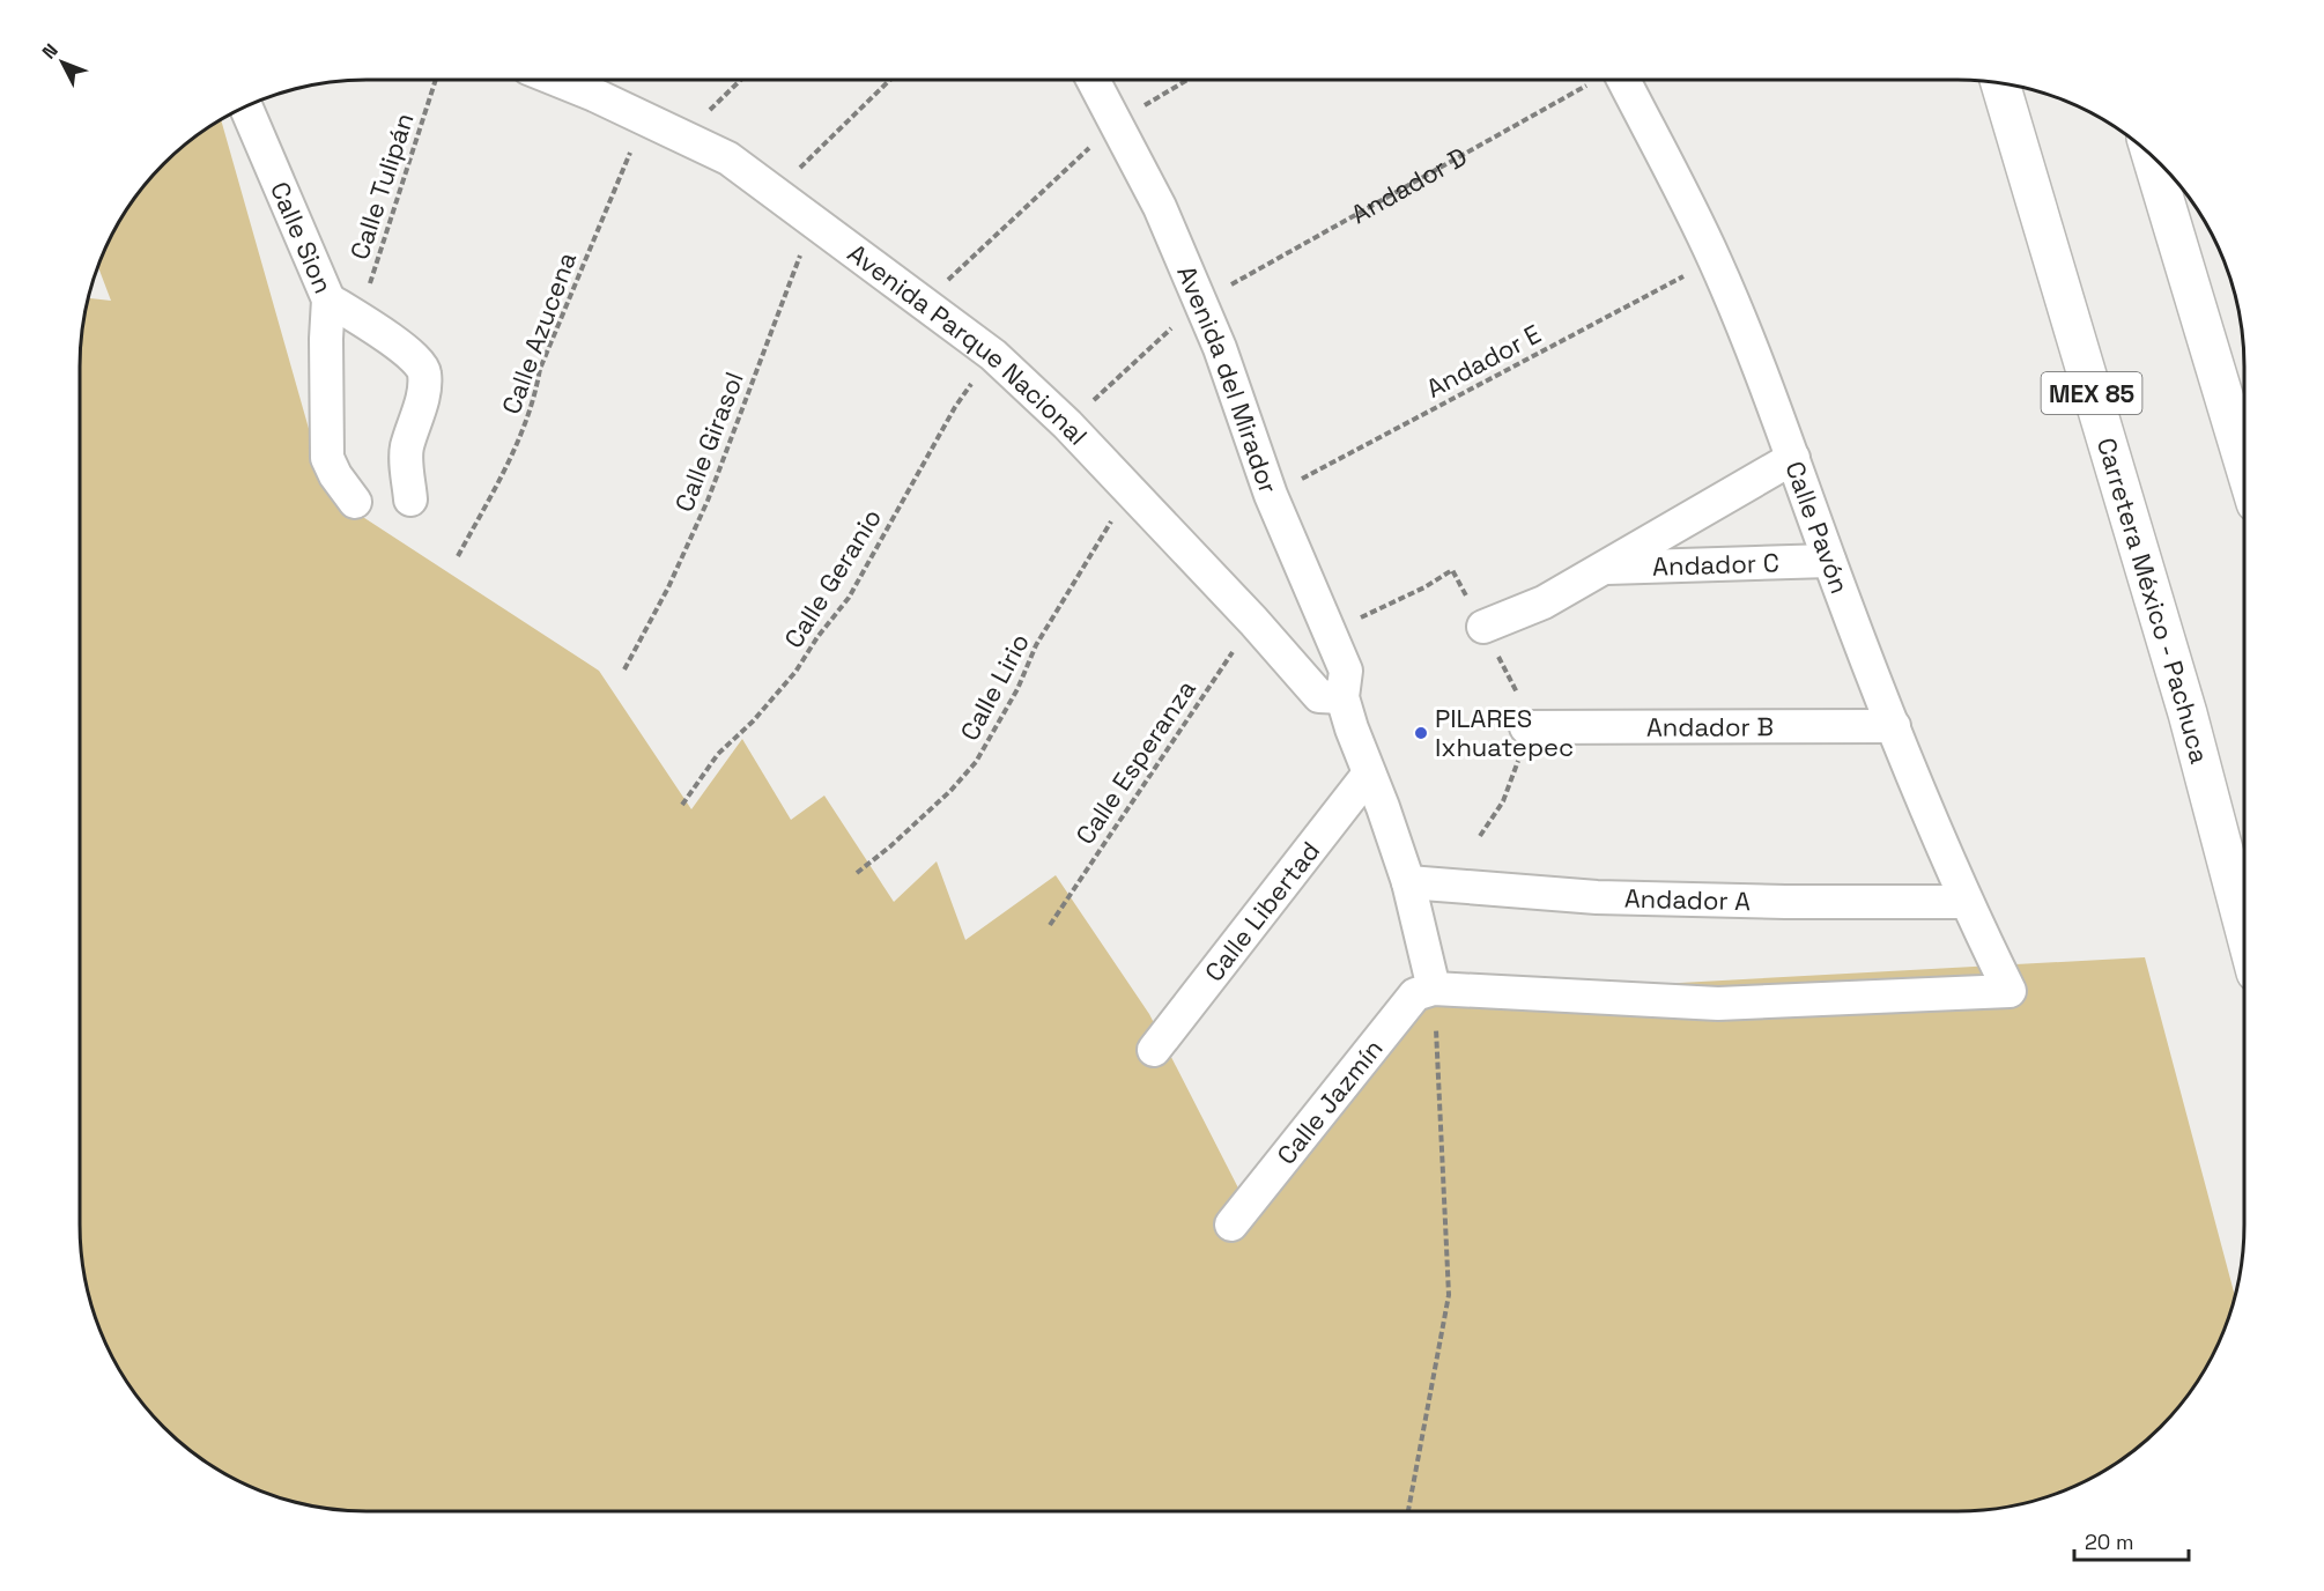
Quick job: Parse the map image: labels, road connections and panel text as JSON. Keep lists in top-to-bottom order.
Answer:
{
  "streets": {
    "highway": ["MEX 85", "Carretera México - Pachuca"],
    "street": [
      "Calle Sion",
      "Avenida Parque Nacional",
      "Avenida del Mirador",
      "Calle Pavón",
      "Andador C",
      "Andador B",
      "Andador A",
      "Calle Libertad",
      "Calle Jazmín"
    ],
    "path": [
      "Calle Tulipán",
      "Andador D",
      "Calle Azucena",
      "Andador E",
      "Calle Girasol",
      "Calle Geranio",
      "Calle Lirio",
      "Calle Esperanza"
    ]
  },
  "crossings": [
    ["Andador D", "Avenida del Mirador"],
    ["Calle Azucena", "Avenida Parque Nacional"],
    ["Avenida Parque Nacional", "Avenida del Mirador"],
    ["Avenida Parque Nacional", "Calle Girasol"],
    ["Avenida Parque Nacional", "Calle Geranio"],
    ["Avenida Parque Nacional", "Calle Lirio"],
    ["Avenida Parque Nacional", "Calle Esperanza"],
    ["Andador E", "Avenida del Mirador"],
    ["Andador E", "Calle Pavón"],
    ["Avenida del Mirador", "Calle Pavón"],
    ["Avenida del Mirador", "Andador A"],
    ["Avenida del Mirador", "Calle Libertad"],
    ["Avenida del Mirador", "Calle Jazmín"],
    ["Calle Pavón", "Andador C"],
    ["Calle Pavón", "Andador B"],
    ["Calle Pavón", "Andador A"],
    ["Calle Pavón", "Calle Jazmín"]
  ],
  "places": ["PILARES Ixhuatepec"],
  "scale_bar": "20 m",
  "north": "top left"
}
